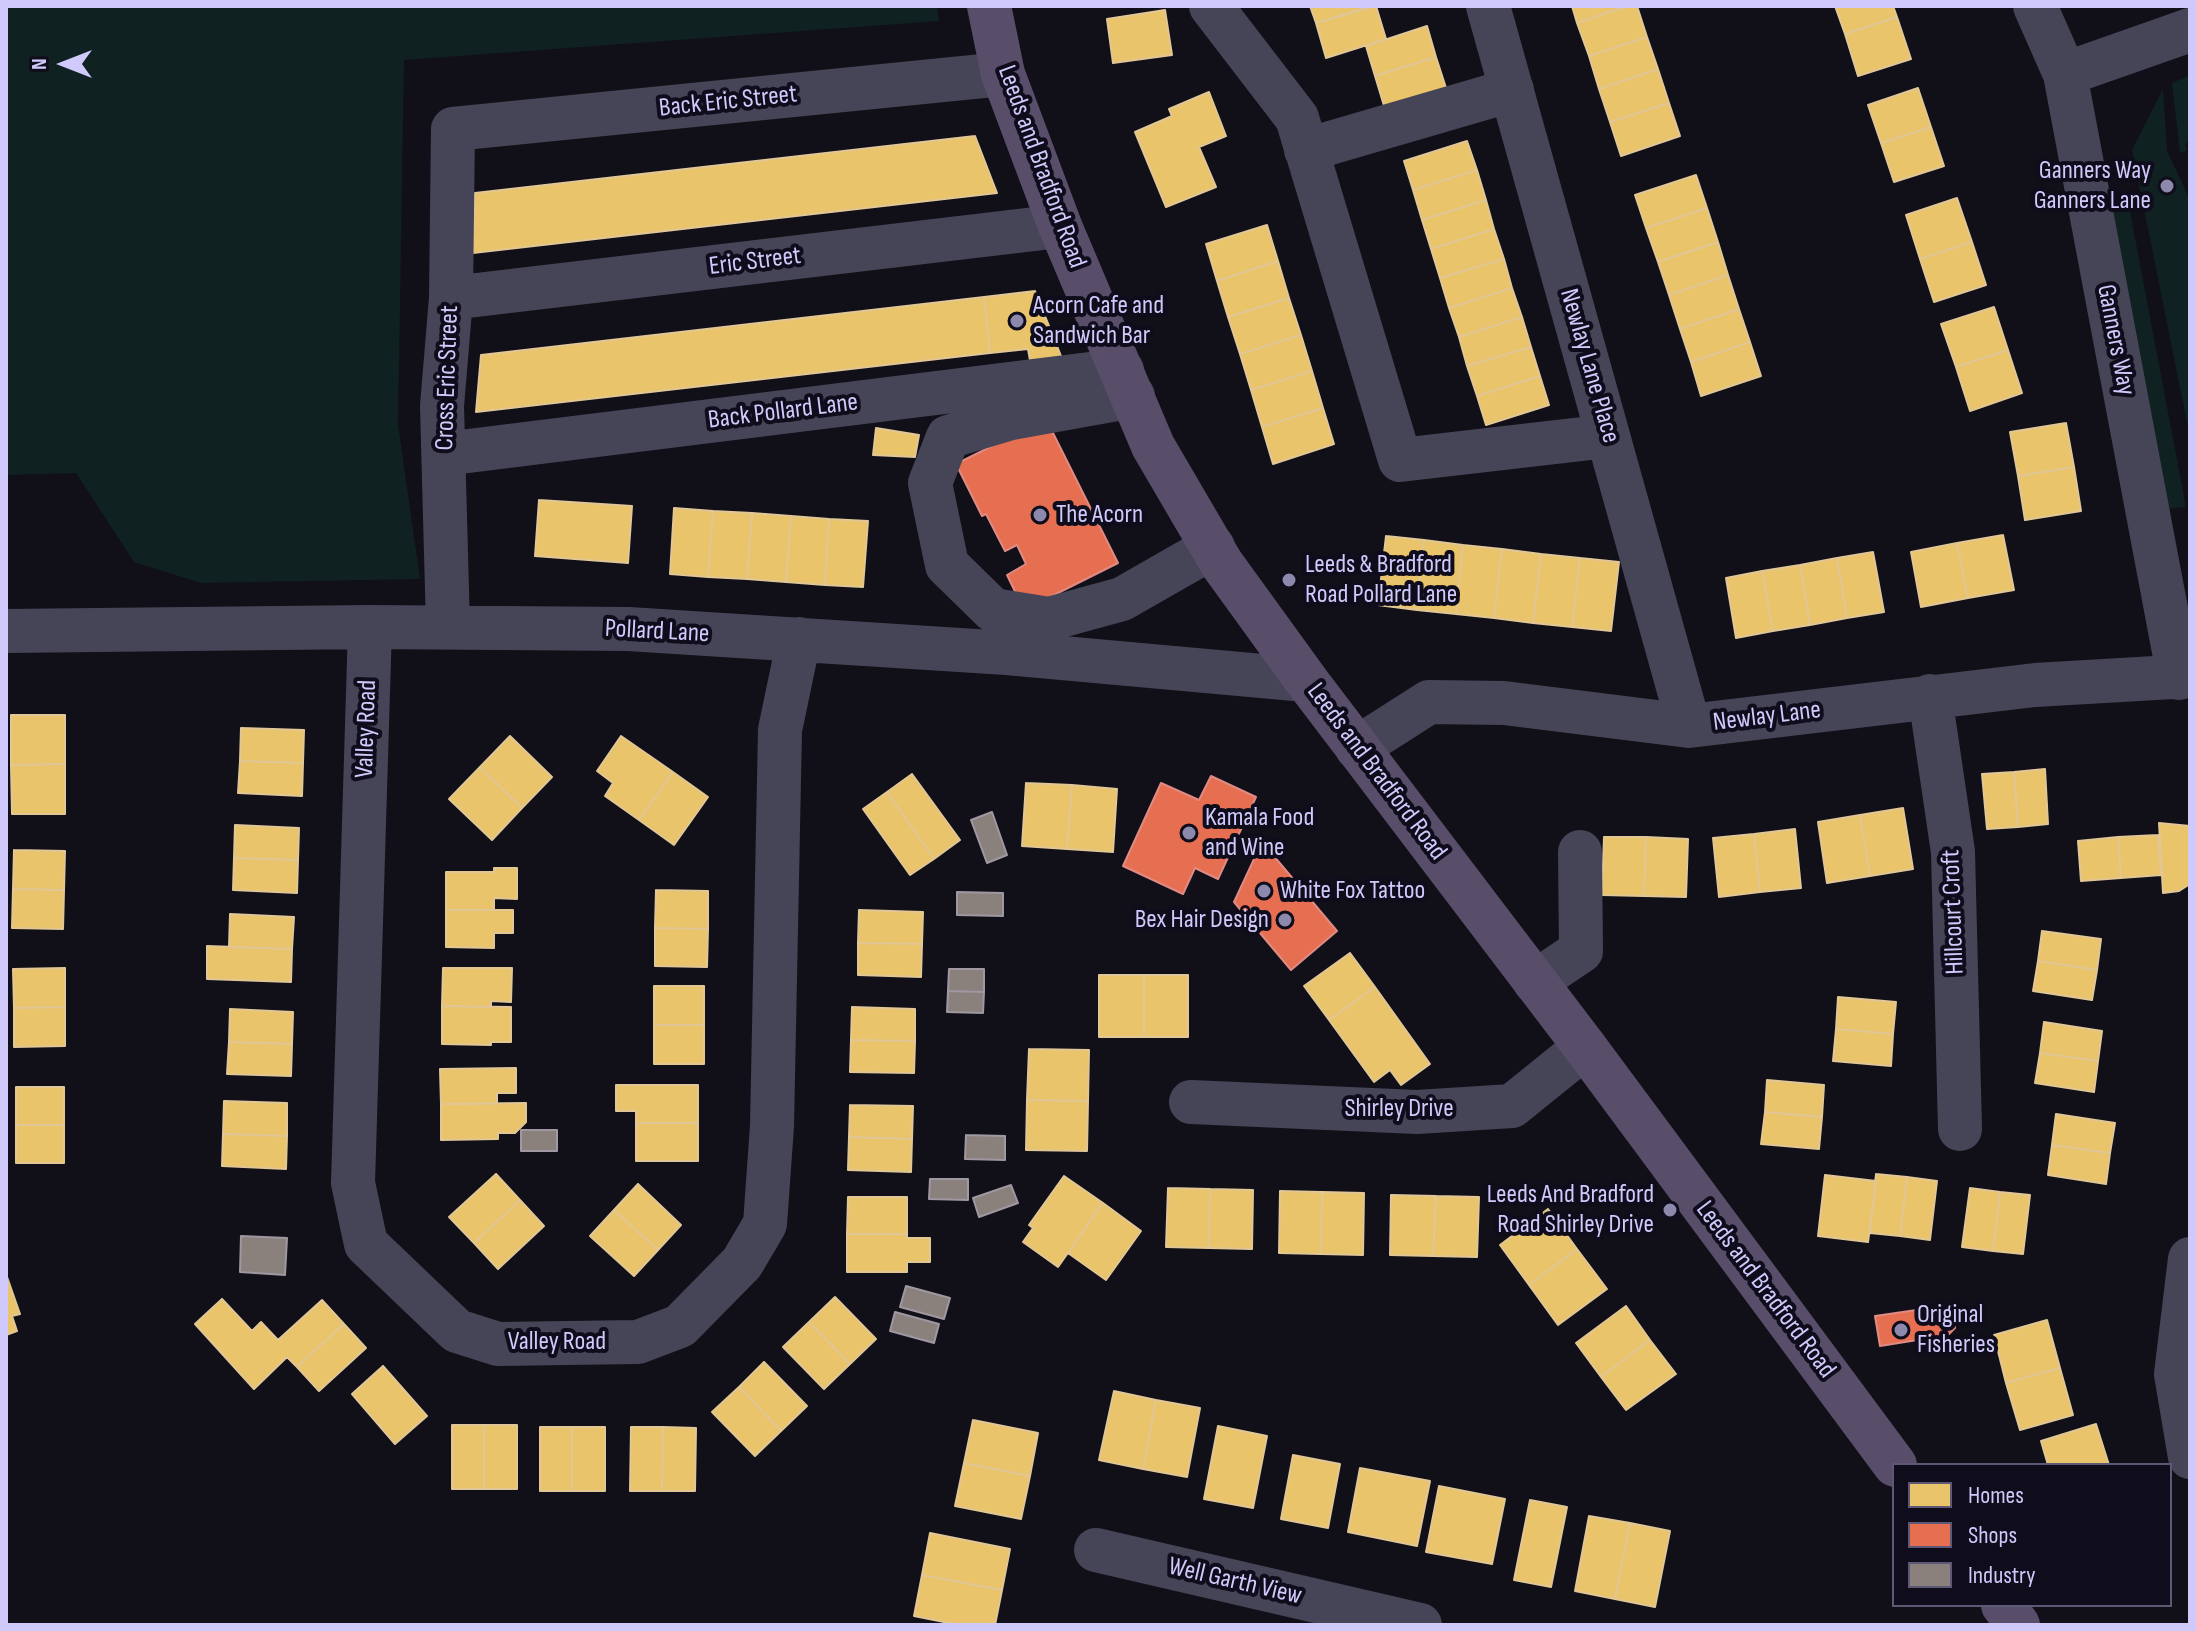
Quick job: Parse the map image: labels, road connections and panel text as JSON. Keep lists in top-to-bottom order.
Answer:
{
  "streets": {
    "main road": ["Leeds and Bradford Road"],
    "street": [
      "Back Eric Street",
      "Eric Street",
      "Ganners Way",
      "Newlay Lane Place",
      "Cross Eric Street",
      "Back Pollard Lane",
      "Pollard Lane",
      "Newlay Lane",
      "Valley Road",
      "Hillcourt Croft",
      "Shirley Drive",
      "Well Garth View"
    ]
  },
  "crossings": [
    ["Back Eric Street", "Leeds and Bradford Road"],
    ["Back Eric Street", "Cross Eric Street"],
    ["Leeds and Bradford Road", "Eric Street"],
    ["Leeds and Bradford Road", "Back Pollard Lane"],
    ["Leeds and Bradford Road", "Pollard Lane"],
    ["Leeds and Bradford Road", "Newlay Lane"],
    ["Leeds and Bradford Road", "Shirley Drive"],
    ["Eric Street", "Cross Eric Street"],
    ["Ganners Way", "Newlay Lane"],
    ["Newlay Lane Place", "Newlay Lane"],
    ["Cross Eric Street", "Back Pollard Lane"],
    ["Cross Eric Street", "Pollard Lane"],
    ["Pollard Lane", "Valley Road"],
    ["Newlay Lane", "Hillcourt Croft"]
  ],
  "places": [
    "Ganners Way Ganners Lane",
    "Acorn Cafe and Sandwich Bar",
    "The Acorn",
    "Leeds & Bradford Road Pollard Lane",
    "Kamala Food and Wine",
    "White Fox Tattoo",
    "Bex Hair Design",
    "Leeds And Bradford Road Shirley Drive",
    "Original Fisheries"
  ],
  "legend": ["Homes", "Shops", "Industry"],
  "north": "left"
}
